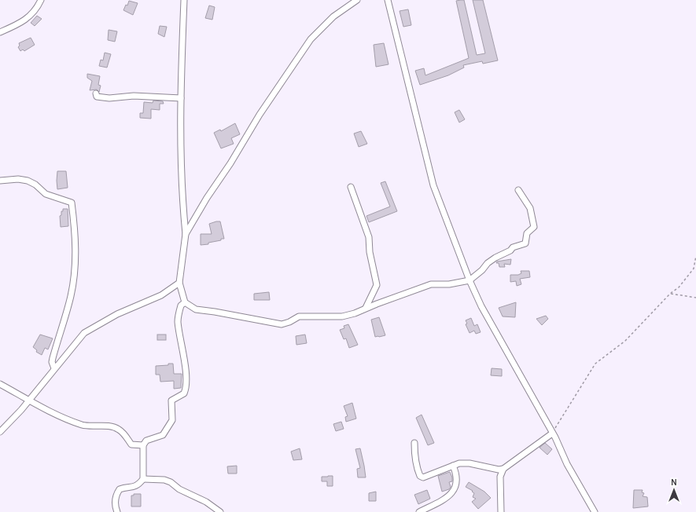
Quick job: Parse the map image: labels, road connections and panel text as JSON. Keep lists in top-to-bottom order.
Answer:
{
  "north": "top"
}
